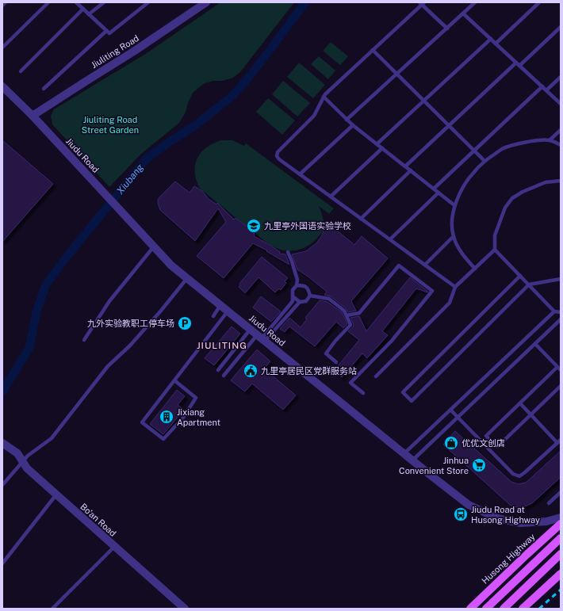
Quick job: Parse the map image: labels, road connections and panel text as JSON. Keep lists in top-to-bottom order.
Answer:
{
  "streets": {
    "main road": ["Husong Highway"],
    "street": ["Jiuliting Road", "Jiudu Road", "Bo'an Road"]
  },
  "crossings": [
    ["Jiuliting Road", "Jiudu Road"]
  ],
  "districts": ["JIULITING"],
  "water": ["Xiubang"],
  "parks": ["Jiuliting Road Street Garden"],
  "places": {
    "school or university": ["九里亭外国语实验学校"],
    "parking": ["九外实验教职工停车场"],
    "public building": ["九里亭居民区党群服务站"],
    "building": ["Jixiang Apartment"],
    "shop": ["优优文创店"],
    "supermarket": ["Jinhua Convenient Store"],
    "bus stop": ["Jiudu Road at Husong Highway"]
  }
}
